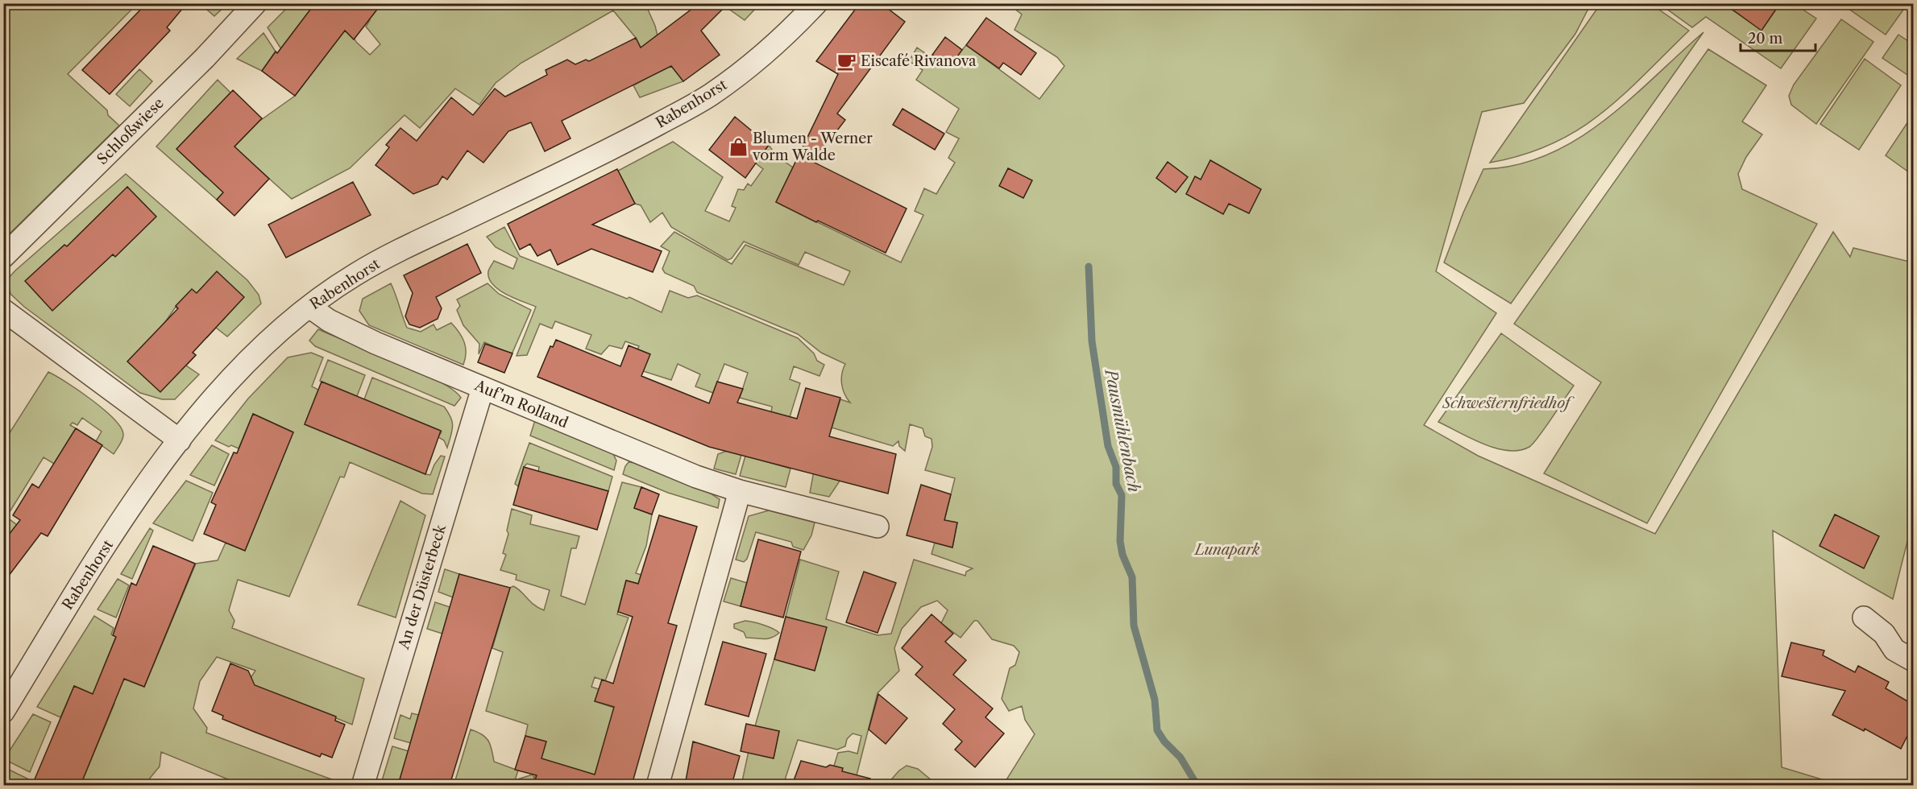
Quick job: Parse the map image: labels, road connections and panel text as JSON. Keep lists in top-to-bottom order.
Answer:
{
  "streets": {
    "street": [
      "Rabenhorst",
      "Schloßwiese",
      "Auf'm Rolland",
      "An der Düsterbeck"
    ]
  },
  "crossings": [
    ["Rabenhorst", "Auf'm Rolland"],
    ["Auf'm Rolland", "An der Düsterbeck"]
  ],
  "water": ["Pausmühlenbach"],
  "parks": ["Schwesternfriedhof", "Lunapark"],
  "places": {
    "cafe": ["Eiscafé Rivanova"],
    "shop": ["Blumen - Werner vorm Walde"]
  },
  "scale_bar": "20 m"
}
